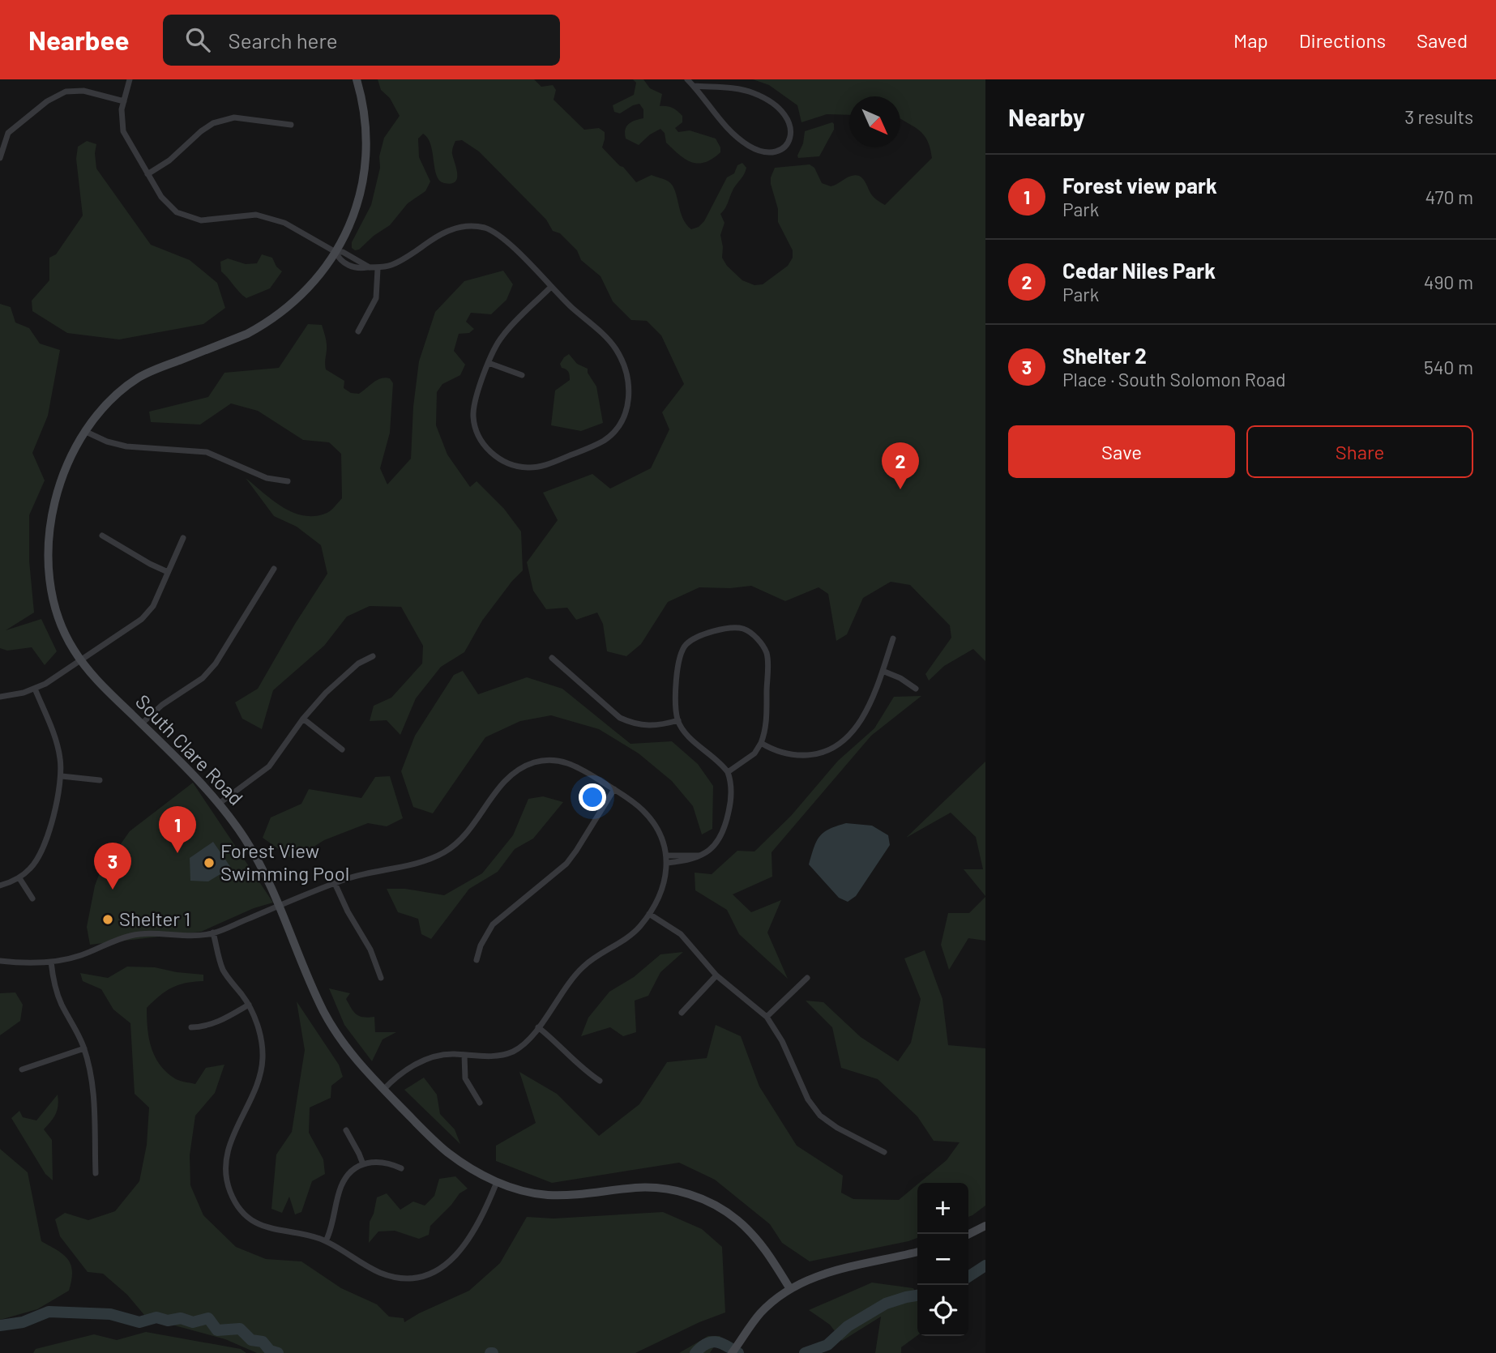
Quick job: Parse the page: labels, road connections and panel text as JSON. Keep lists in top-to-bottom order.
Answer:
{
  "streets": {
    "street": ["South Clare Road"]
  },
  "places": ["Forest View Swimming Pool", "Shelter 1"],
  "north": "bottom right",
  "page": {
    "header": "Nearbee",
    "search": "Search here",
    "nav": ["Map", "Directions", "Saved"],
    "heading": ["Nearby", "3 results"],
    "list": [
      {
        "mark": "1",
        "name": "Forest view park",
        "note": "Park",
        "value": "470 m"
      },
      {
        "mark": "2",
        "name": "Cedar Niles Park",
        "note": "Park",
        "value": "490 m"
      },
      {
        "mark": "3",
        "name": "Shelter 2",
        "note": "Place · South Solomon Road",
        "value": "540 m"
      }
    ],
    "buttons": ["Save", "Share"],
    "pins": ["2", "1", "3"],
    "map_buttons": ["+", "−"]
  }
}
